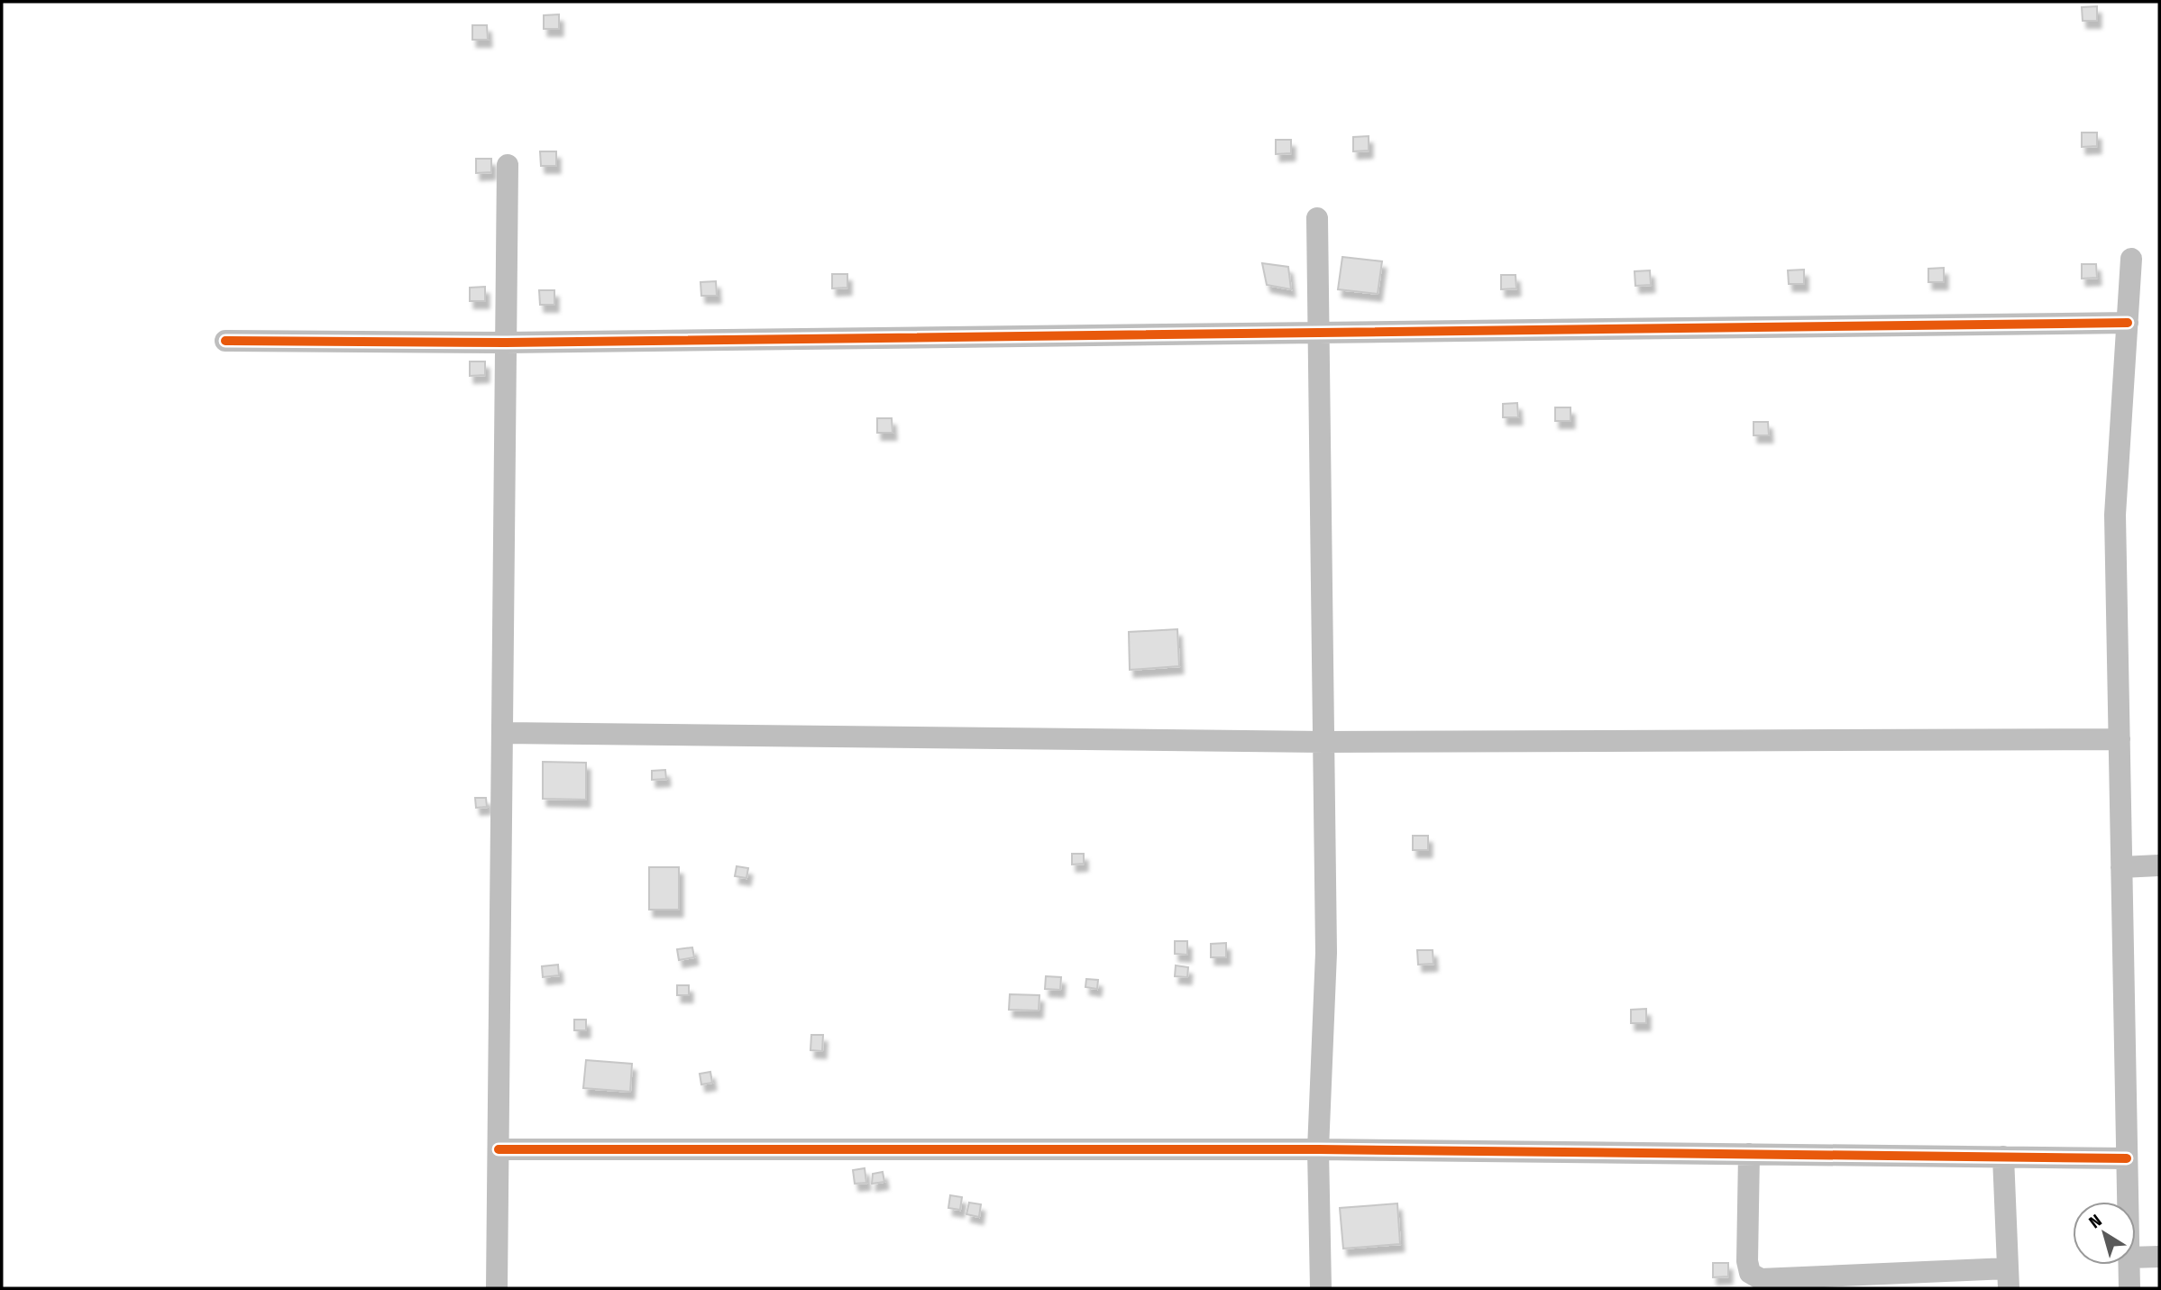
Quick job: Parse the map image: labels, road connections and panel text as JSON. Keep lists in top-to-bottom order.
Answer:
{
  "north": "top left"
}
